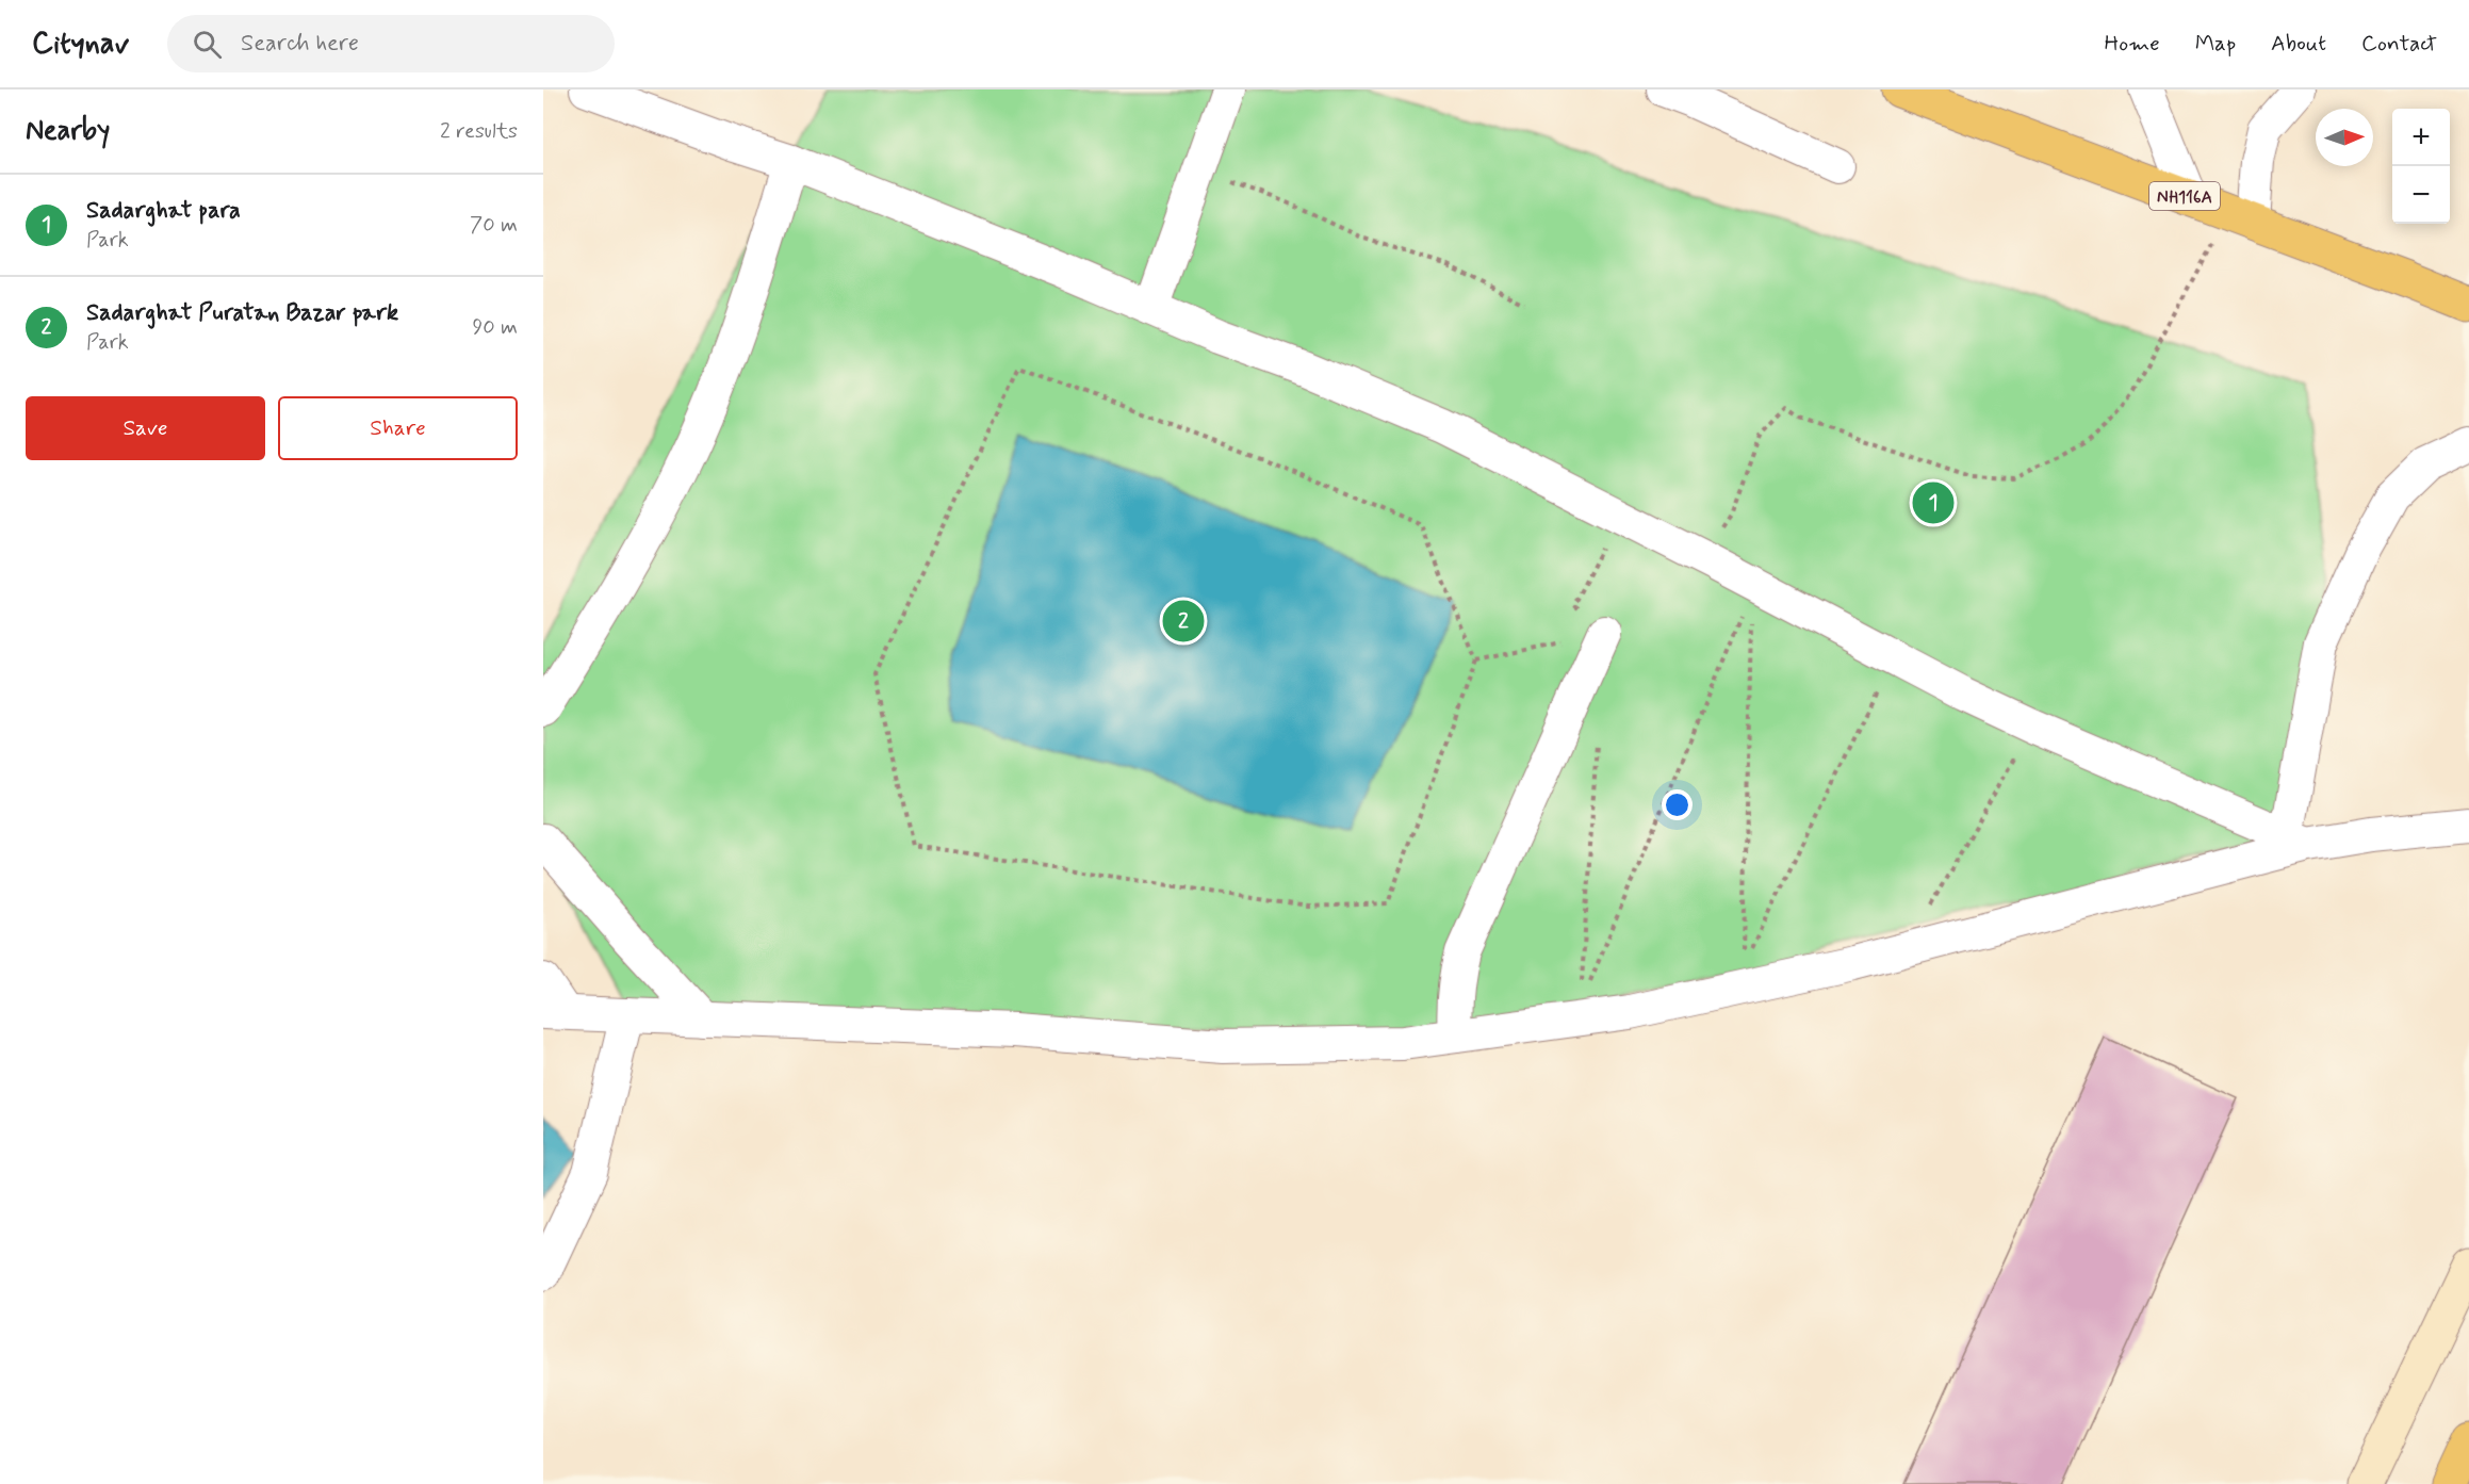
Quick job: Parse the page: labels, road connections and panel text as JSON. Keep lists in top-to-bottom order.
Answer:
{
  "streets": {
    "highway": ["NH116A"]
  },
  "north": "right",
  "page": {
    "header": "Citynav",
    "search": "Search here",
    "nav": [
      "Home",
      "Map",
      "About",
      "Contact"
    ],
    "heading": ["Nearby", "2 results"],
    "map_buttons": ["+", "−"],
    "list": [
      {
        "mark": "1",
        "name": "Sadarghat para",
        "note": "Park",
        "value": "70 m"
      },
      {
        "mark": "2",
        "name": "Sadarghat Puratan Bazar park",
        "note": "Park",
        "value": "90 m"
      }
    ],
    "buttons": ["Save", "Share"],
    "pins": ["1", "2"]
  }
}
